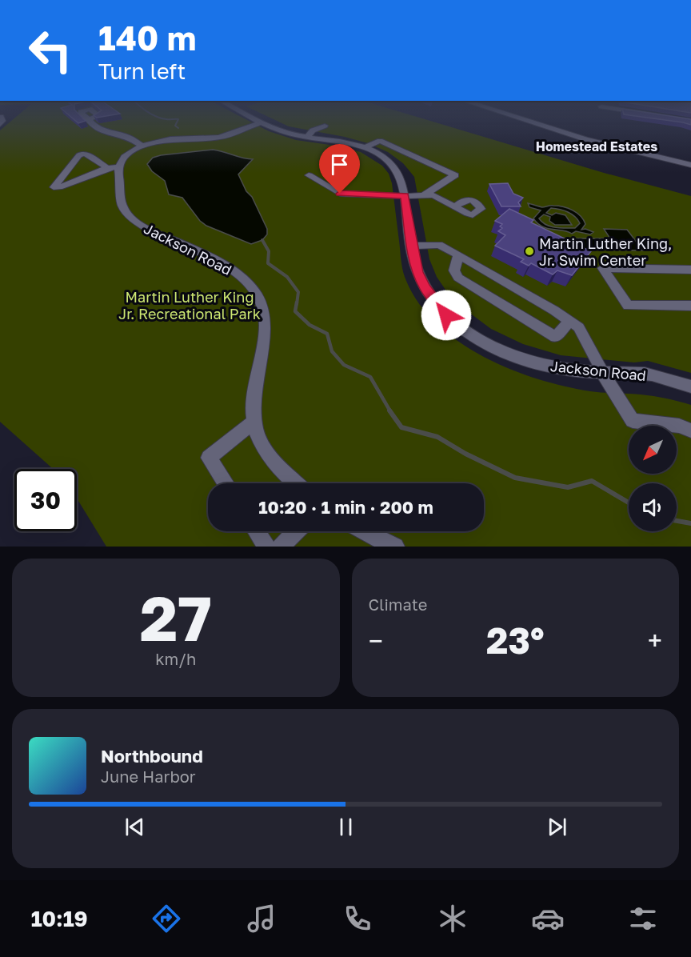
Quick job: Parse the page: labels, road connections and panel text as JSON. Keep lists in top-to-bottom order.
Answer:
{
  "streets": {
    "street": ["Jackson Road"]
  },
  "districts": ["Homestead Estates"],
  "parks": ["Martin Luther King Jr. Recreational Park"],
  "places": ["Martin Luther King, Jr. Swim Center"],
  "north": "bottom left",
  "page": {
    "turn": ["140 m", "Turn left"],
    "limit": "30",
    "trip": "10:20 · 1 min · 200 m",
    "tile": [
      ["27", "km/h"],
      "Climate"
    ],
    "heat": ["−", "23°", "+"],
    "song": ["Northbound", "June Harbor"],
    "tabs": "10:19"
  }
}
